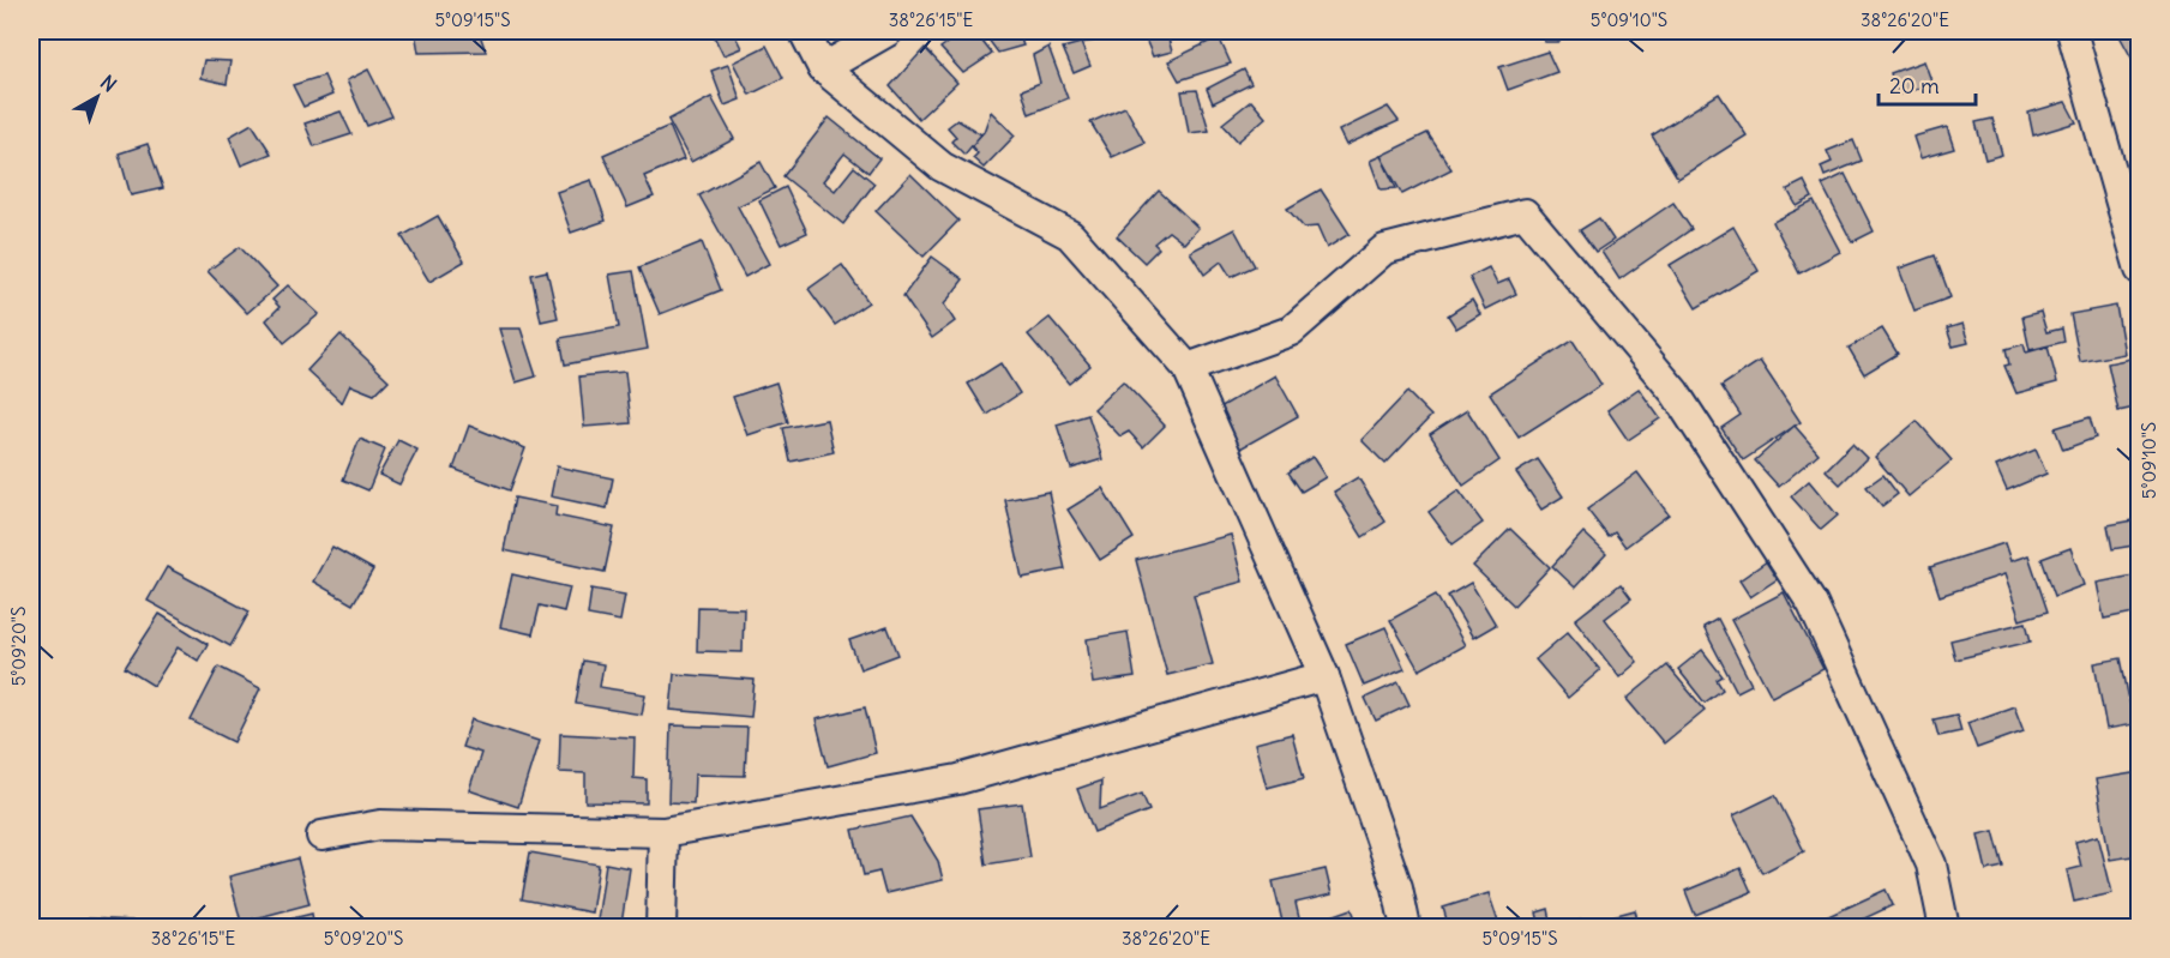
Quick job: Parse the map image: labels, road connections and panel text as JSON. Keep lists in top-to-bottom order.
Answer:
{
  "scale_bar": "20 m",
  "north": "top right",
  "coordinates": [
    "5°09'15\"S",
    "38°26'15\"E",
    "5°09'10\"S",
    "38°26'20\"E",
    "5°09'20\"S"
  ]
}
